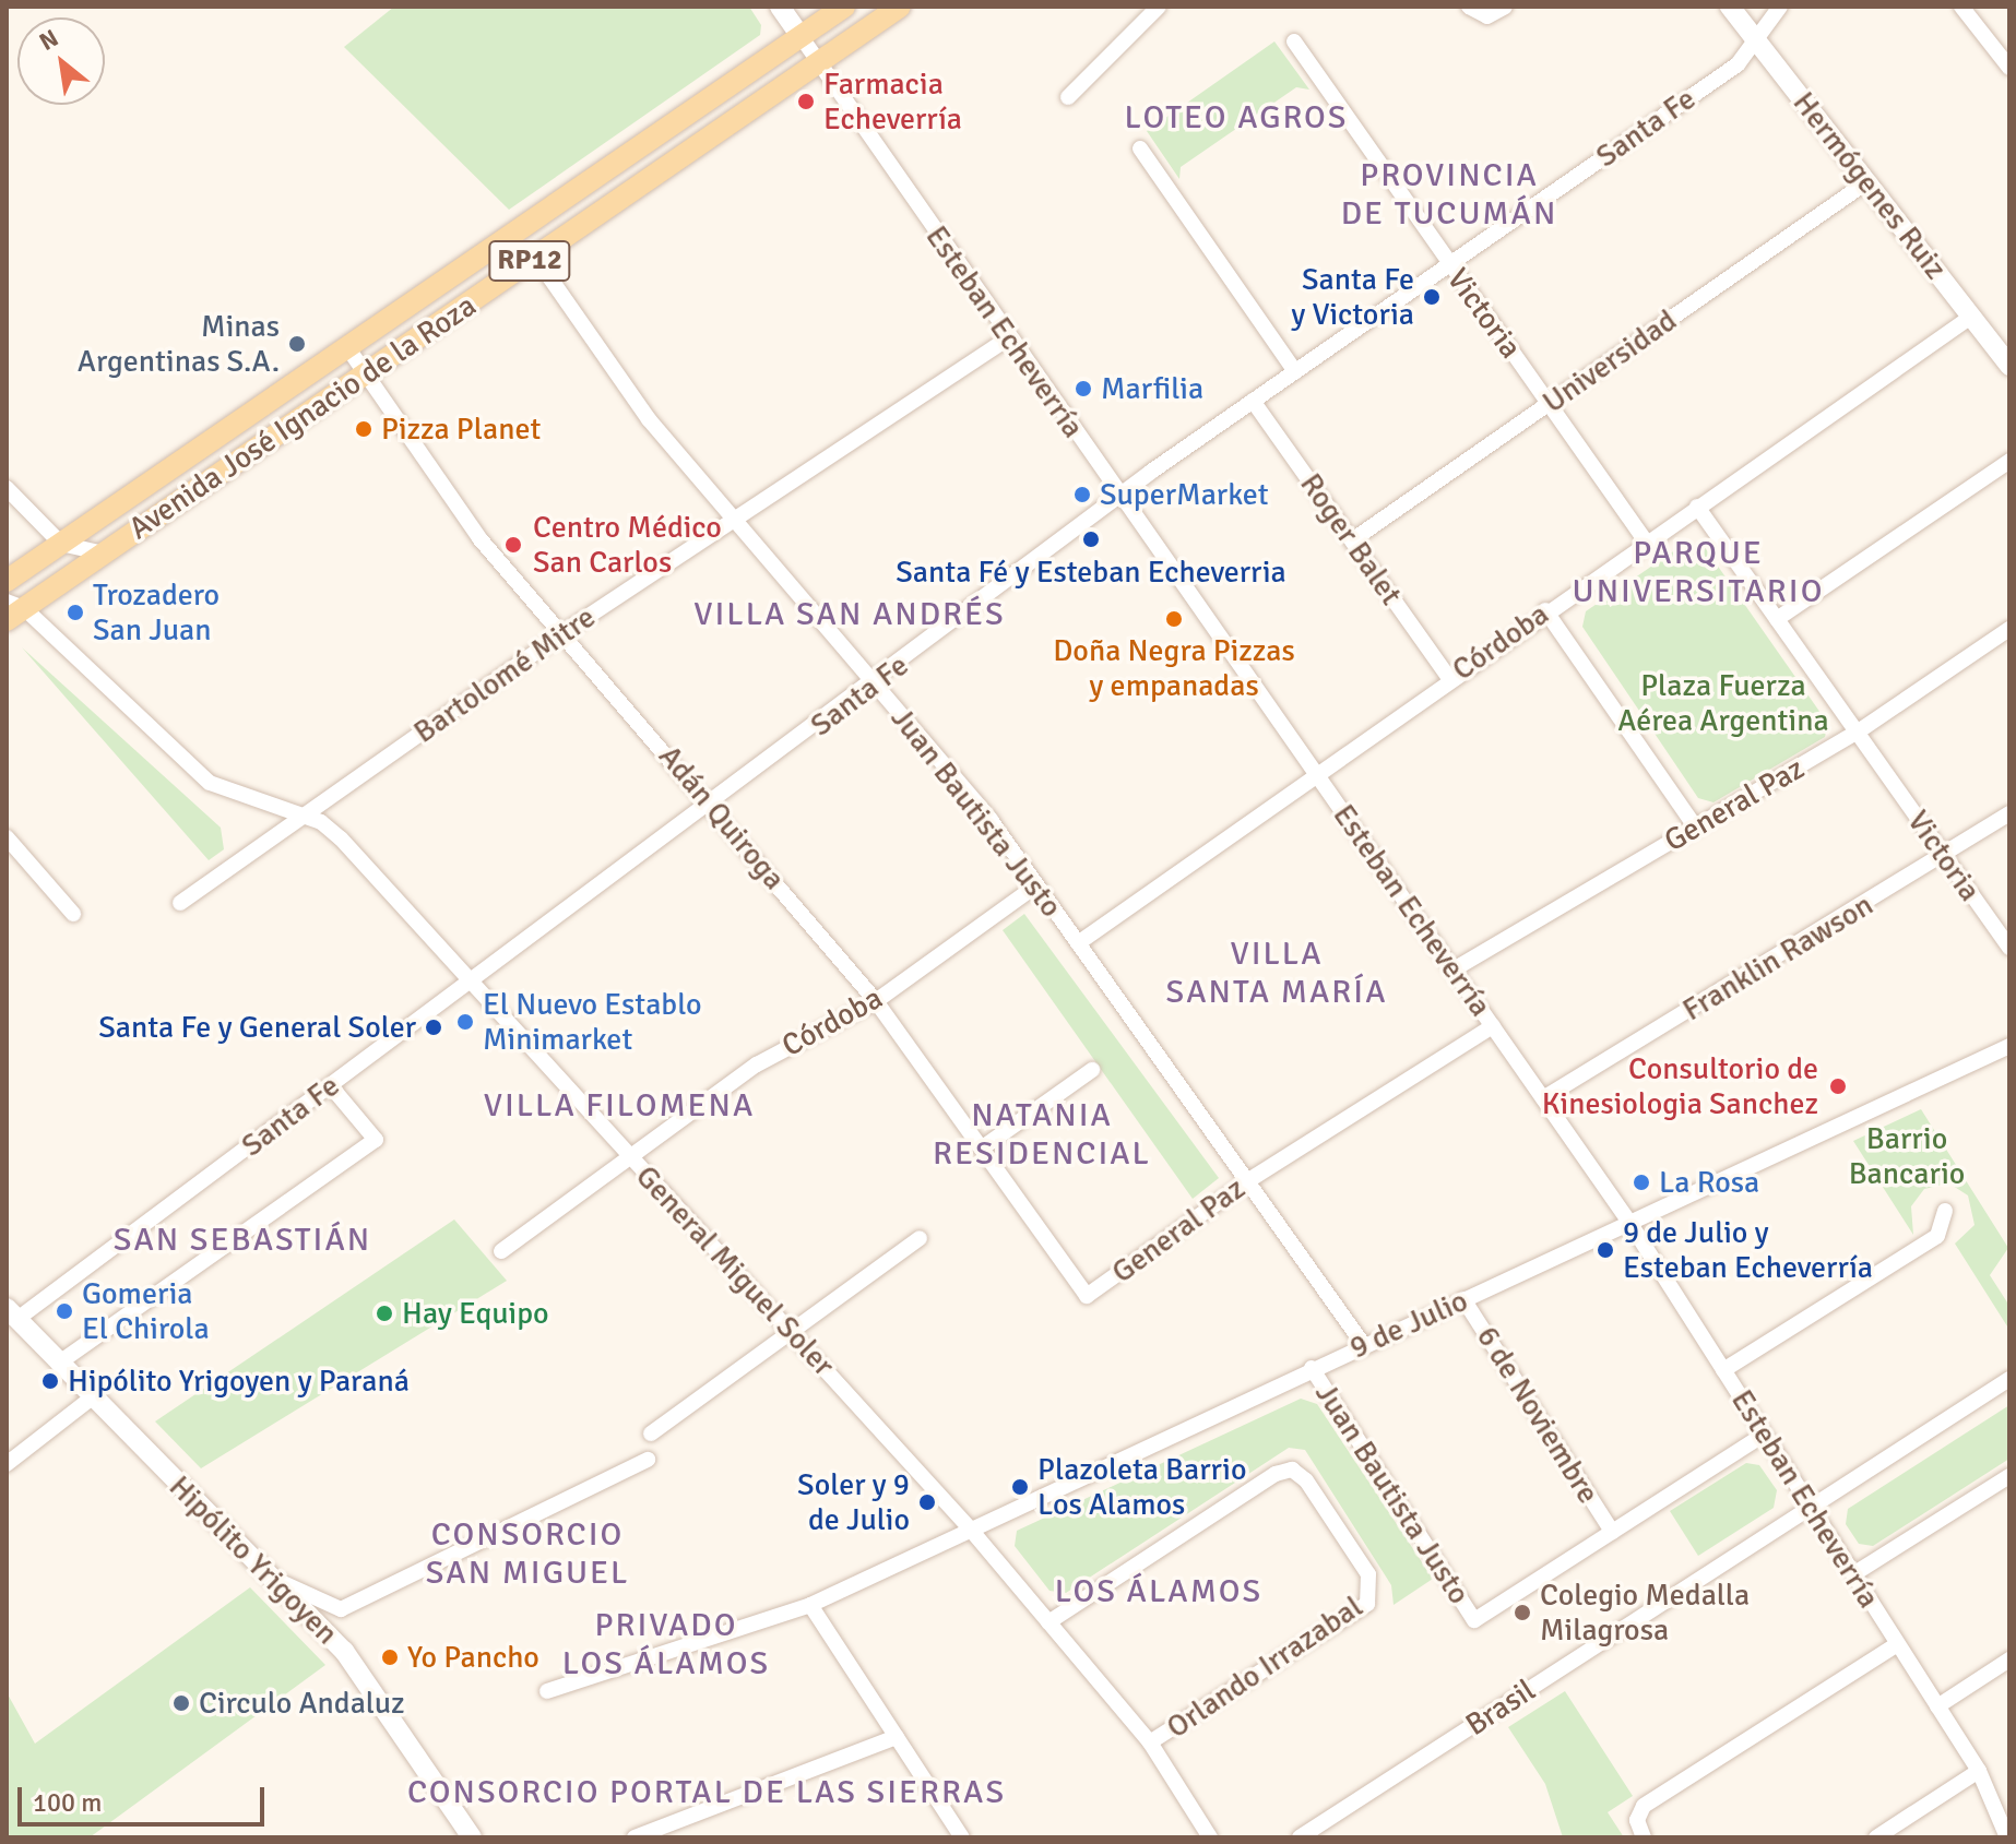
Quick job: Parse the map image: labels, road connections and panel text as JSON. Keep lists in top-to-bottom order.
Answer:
{
  "streets": {
    "main road": [
      "Hermógenes Ruiz",
      "RP12",
      "Esteban Echeverría",
      "Avenida José Ignacio de la Roza",
      "Hipólito Yrigoyen"
    ],
    "street": [
      "Santa Fe",
      "Victoria",
      "Universidad",
      "Roger Balet",
      "Córdoba",
      "Bartolomé Mitre",
      "General Paz",
      "Juan Bautista Justo",
      "Adán Quiroga",
      "Franklin Rawson",
      "General Miguel Soler",
      "9 de Julio",
      "6 de Noviembre",
      "Orlando Irrazabal",
      "Brasil"
    ]
  },
  "crossings": [
    ["Santa Fe", "Hermógenes Ruiz"],
    ["Santa Fe", "Victoria"],
    ["Santa Fe", "Esteban Echeverría"],
    ["Santa Fe", "Roger Balet"],
    ["Santa Fe", "Juan Bautista Justo"],
    ["Santa Fe", "Adán Quiroga"],
    ["Santa Fe", "General Miguel Soler"],
    ["Santa Fe", "Hipólito Yrigoyen"],
    ["Hermógenes Ruiz", "Universidad"],
    ["Hermógenes Ruiz", "Córdoba"],
    ["Victoria", "Universidad"],
    ["Victoria", "Córdoba"],
    ["Victoria", "General Paz"],
    ["Victoria", "Franklin Rawson"],
    ["Esteban Echeverría", "Avenida José Ignacio de la Roza"],
    ["Esteban Echeverría", "Córdoba"],
    ["Esteban Echeverría", "Bartolomé Mitre"],
    ["Esteban Echeverría", "General Paz"],
    ["Esteban Echeverría", "Franklin Rawson"],
    ["Esteban Echeverría", "9 de Julio"],
    ["Esteban Echeverría", "Brasil"],
    ["Universidad", "Roger Balet"],
    ["Avenida José Ignacio de la Roza", "Juan Bautista Justo"],
    ["Avenida José Ignacio de la Roza", "Adán Quiroga"],
    ["Avenida José Ignacio de la Roza", "General Miguel Soler"],
    ["Roger Balet", "Córdoba"],
    ["Córdoba", "Juan Bautista Justo"],
    ["Córdoba", "Adán Quiroga"],
    ["Córdoba", "General Miguel Soler"],
    ["Bartolomé Mitre", "Juan Bautista Justo"],
    ["Bartolomé Mitre", "Adán Quiroga"],
    ["Bartolomé Mitre", "General Miguel Soler"],
    ["General Paz", "Juan Bautista Justo"],
    ["General Paz", "Adán Quiroga"],
    ["Juan Bautista Justo", "General Miguel Soler"],
    ["Juan Bautista Justo", "9 de Julio"],
    ["Juan Bautista Justo", "6 de Noviembre"],
    ["Juan Bautista Justo", "Orlando Irrazabal"],
    ["General Miguel Soler", "9 de Julio"],
    ["General Miguel Soler", "Orlando Irrazabal"],
    ["9 de Julio", "6 de Noviembre"]
  ],
  "districts": [
    "LOTEO AGROS",
    "PROVINCIA DE TUCUMÁN",
    "PARQUE UNIVERSITARIO",
    "VILLA SAN ANDRÉS",
    "VILLA SANTA MARÍA",
    "VILLA FILOMENA",
    "NATANIA RESIDENCIAL",
    "SAN SEBASTIÁN",
    "CONSORCIO SAN MIGUEL",
    "LOS ÁLAMOS",
    "PRIVADO LOS ÁLAMOS",
    "CONSORCIO PORTAL DE LAS SIERRAS"
  ],
  "parks": ["Plaza Fuerza Aérea Argentina", "Barrio Bancario"],
  "places": [
    "Farmacia Echeverría",
    "Santa Fe y Victoria",
    "Minas Argentinas S.A.",
    "Marfilia",
    "Pizza Planet",
    "SuperMarket",
    "Santa Fé y Esteban Echeverria",
    "Centro Médico San Carlos",
    "Trozadero San Juan",
    "Doña Negra Pizzas y empanadas",
    "El Nuevo Establo Minimarket",
    "Santa Fe y General Soler",
    "Consultorio de Kinesiologia Sanchez",
    "La Rosa",
    "9 de Julio y Esteban Echeverría",
    "Gomeria El Chirola",
    "Hay Equipo",
    "Hipólito Yrigoyen y Paraná",
    "Plazoleta Barrio Los Alamos",
    "Soler y 9 de Julio",
    "Colegio Medalla Milagrosa",
    "Yo Pancho",
    "Circulo Andaluz"
  ],
  "scale_bar": "100 m",
  "north": "top left"
}
